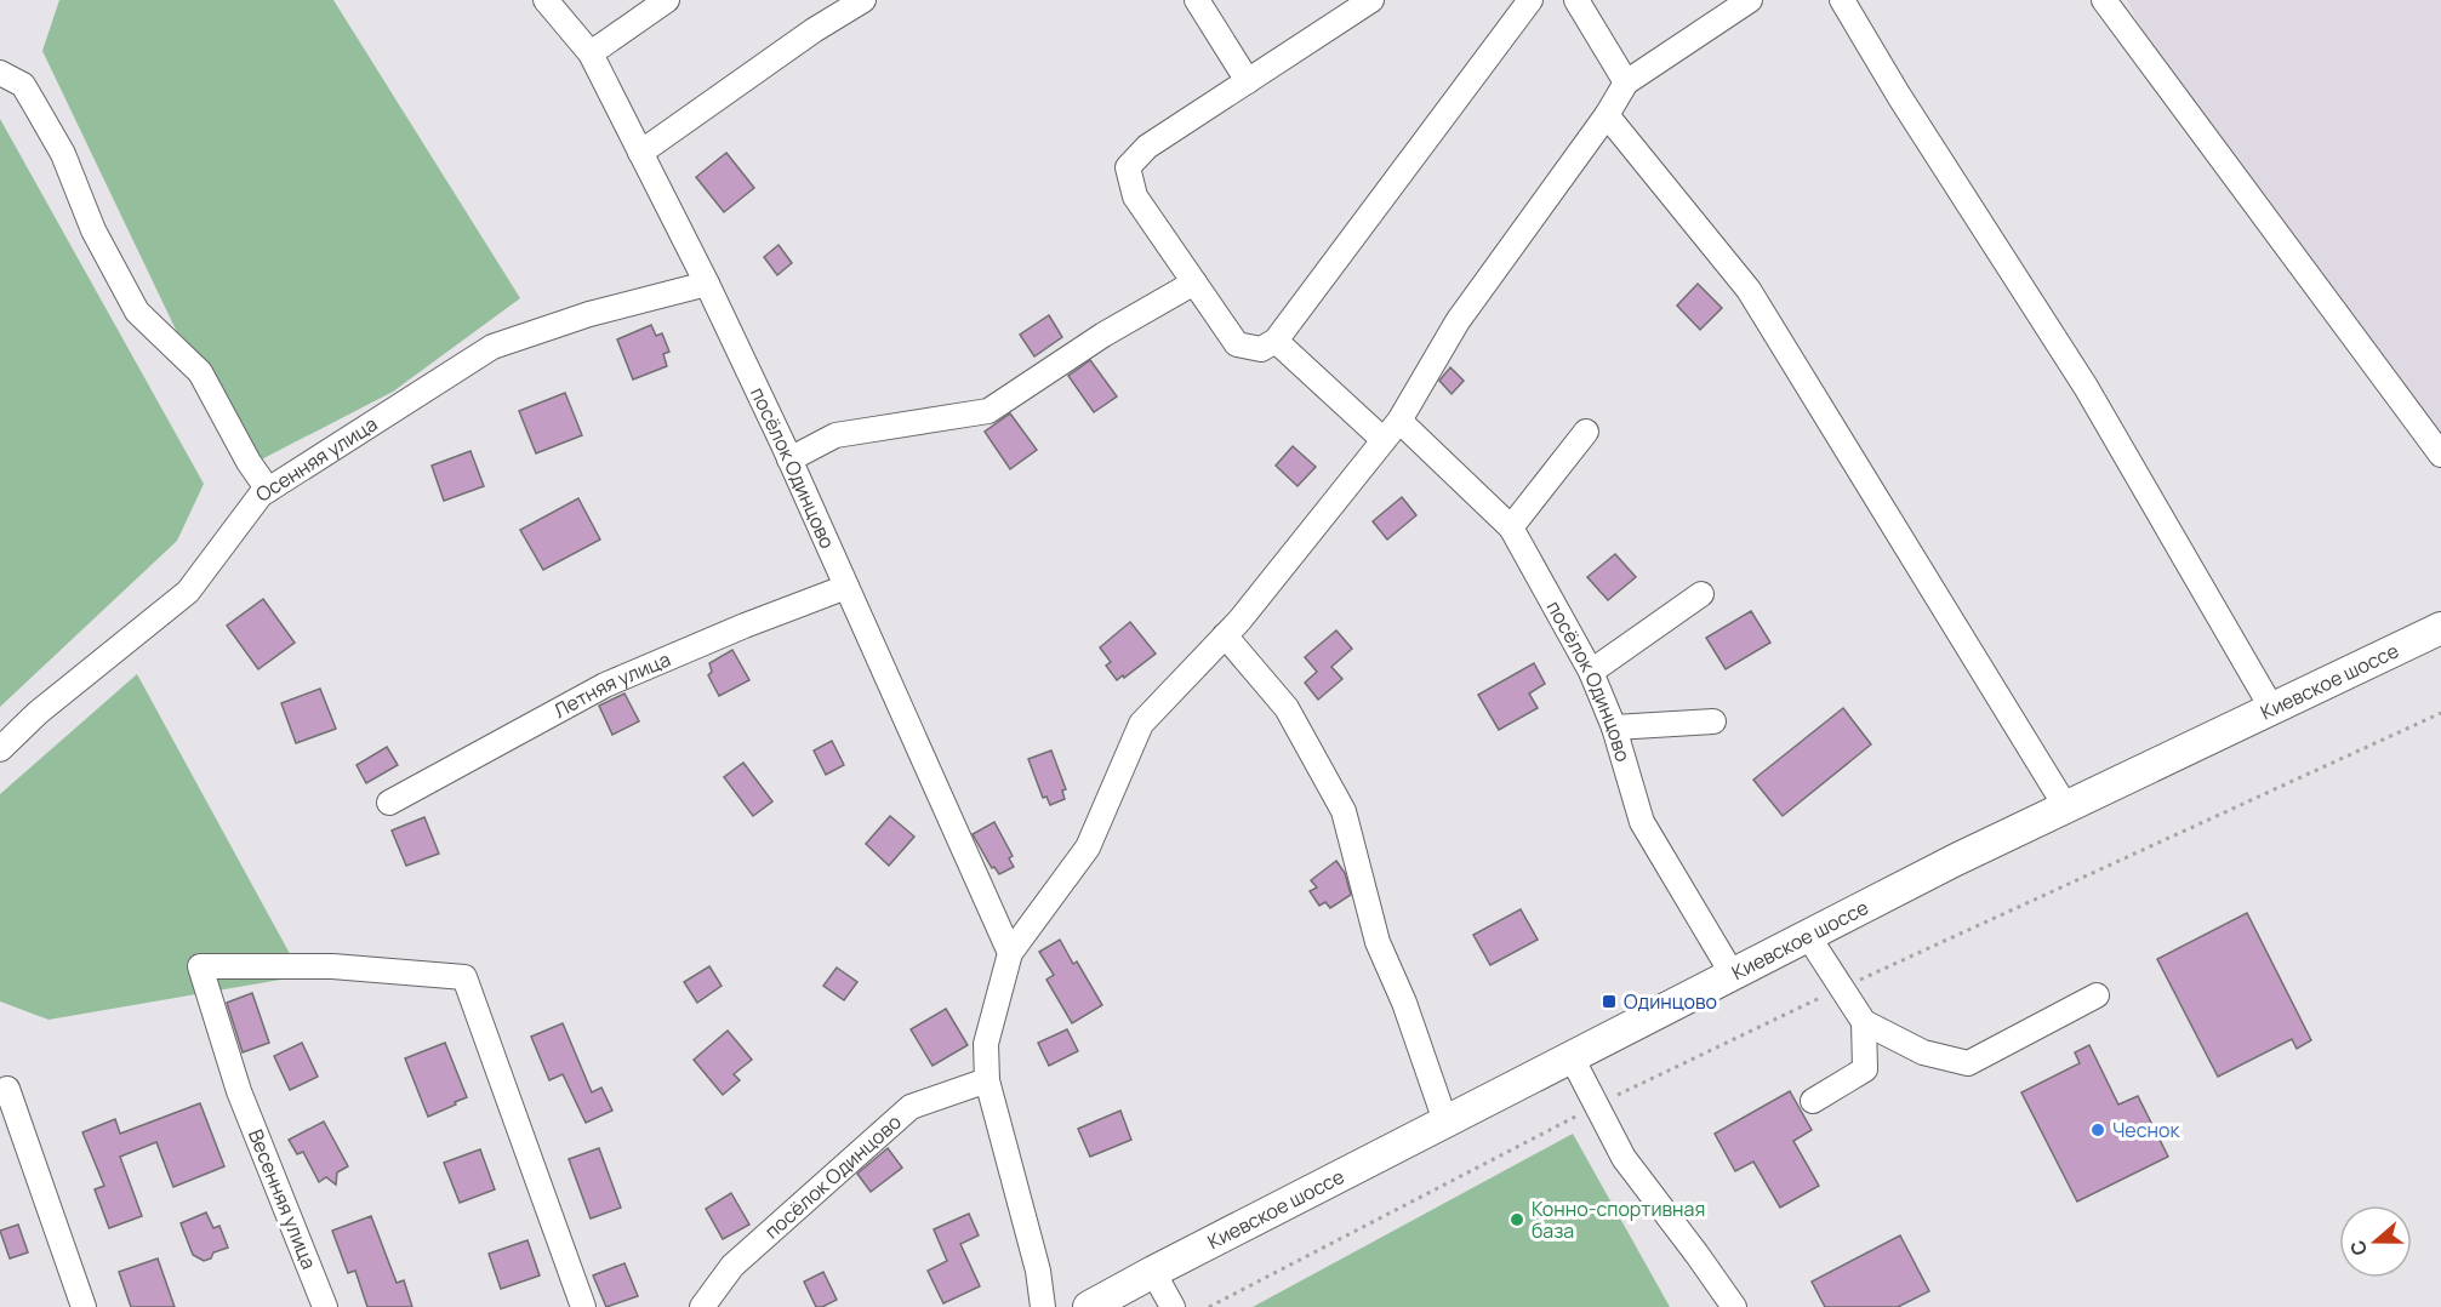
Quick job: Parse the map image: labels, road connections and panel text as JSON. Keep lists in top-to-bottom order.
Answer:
{
  "streets": {
    "main road": ["Киевское шоссе"],
    "street": [
      "Осенняя улица",
      "посёлок Одинцово",
      "Летняя улица",
      "Весенняя улица"
    ]
  },
  "crossings": [
    ["Осенняя улица", "посёлок Одинцово"],
    ["посёлок Одинцово", "Киевское шоссе"],
    ["посёлок Одинцово", "Летняя улица"]
  ],
  "places": {
    "transit": ["Одинцово"],
    "other": ["Чеснок", "Конно-спортивная база"]
  },
  "north": "left"
}
